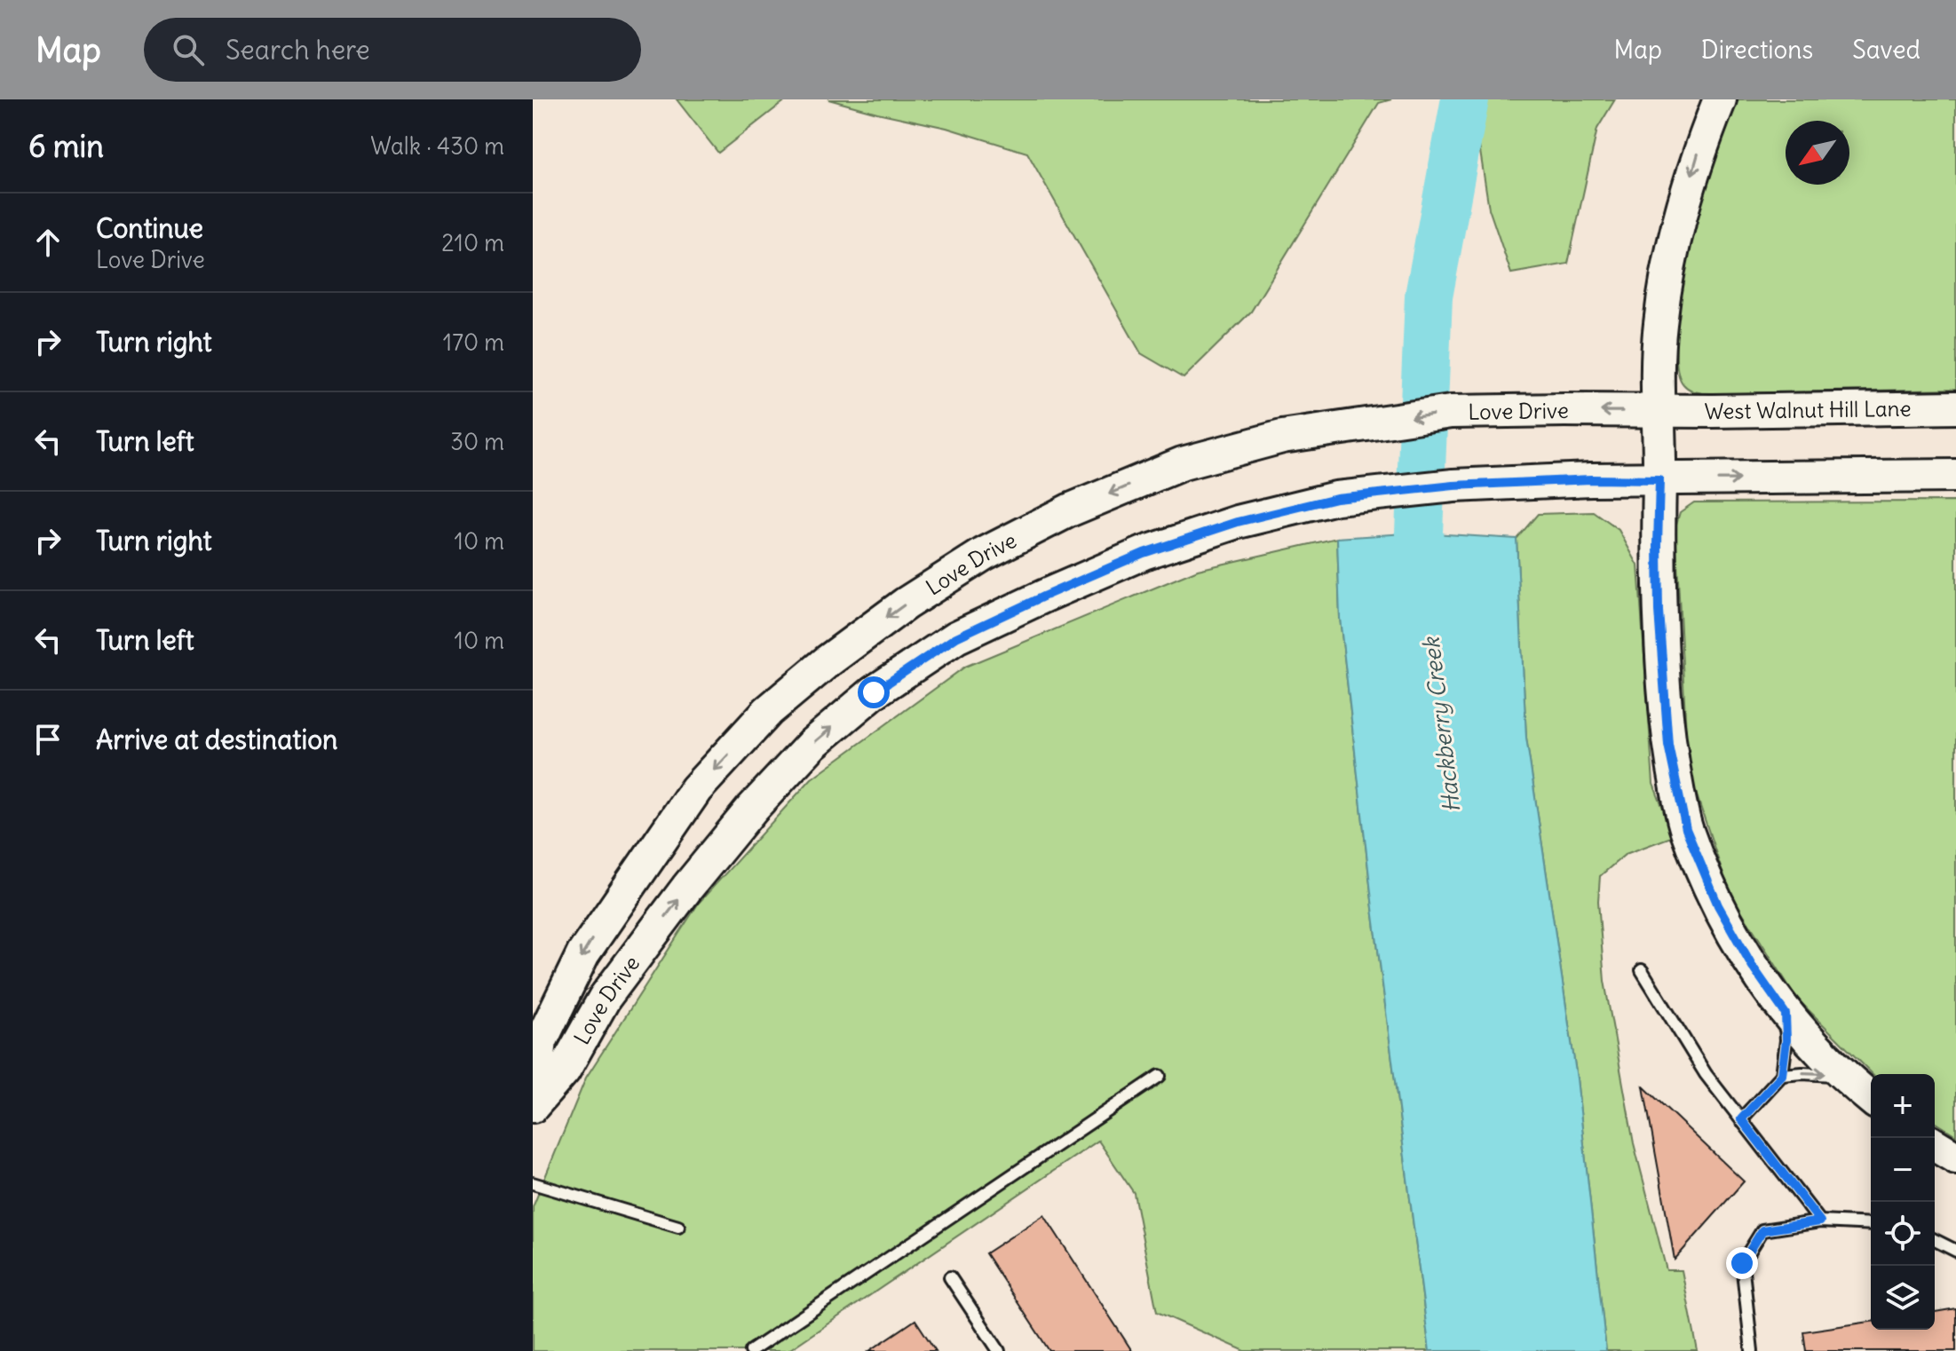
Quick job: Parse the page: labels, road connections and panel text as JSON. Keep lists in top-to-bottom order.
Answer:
{
  "streets": {
    "street": ["West Walnut Hill Lane", "Love Drive"]
  },
  "crossings": [
    ["West Walnut Hill Lane", "Love Drive"]
  ],
  "water": ["Hackberry Creek"],
  "north": "bottom left",
  "page": {
    "header": "Map",
    "search": "Search here",
    "nav": ["Map", "Directions", "Saved"],
    "heading": ["6 min", "Walk · 430 m"],
    "list": [
      ["Continue", "Love Drive", "210 m"],
      ["Turn right", "170 m"],
      ["Turn left", "30 m"],
      ["Turn right", "10 m"],
      ["Turn left", "10 m"],
      "Arrive at destination"
    ],
    "map_buttons": ["+", "−"]
  }
}
